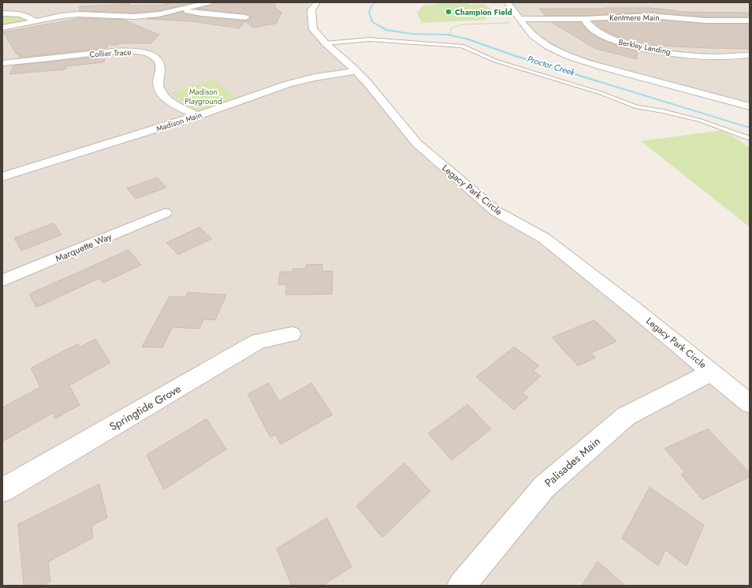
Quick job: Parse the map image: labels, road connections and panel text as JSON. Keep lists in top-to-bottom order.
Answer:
{
  "streets": {
    "street": [
      "Kentmere Main",
      "Berkley Landing",
      "Collier Trace",
      "Madison Main",
      "Legacy Park Circle",
      "Marquette Way",
      "Springtide Grove",
      "Palisades Main"
    ]
  },
  "crossings": [
    ["Kentmere Main", "Berkley Landing"],
    ["Collier Trace", "Madison Main"],
    ["Madison Main", "Legacy Park Circle"],
    ["Legacy Park Circle", "Palisades Main"]
  ],
  "water": ["Proctor Creek"],
  "parks": ["Madison Playground"],
  "places": ["Champion Field"]
}
